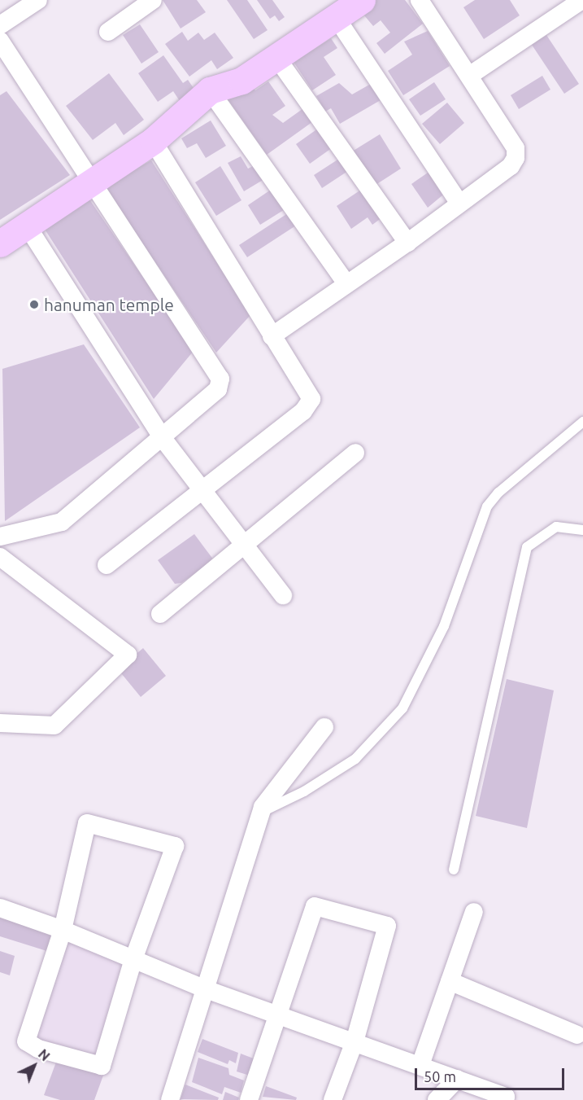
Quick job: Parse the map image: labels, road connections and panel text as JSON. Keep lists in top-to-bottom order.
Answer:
{
  "places": ["hanuman temple"],
  "scale_bar": "50 m",
  "north": "top right"
}
